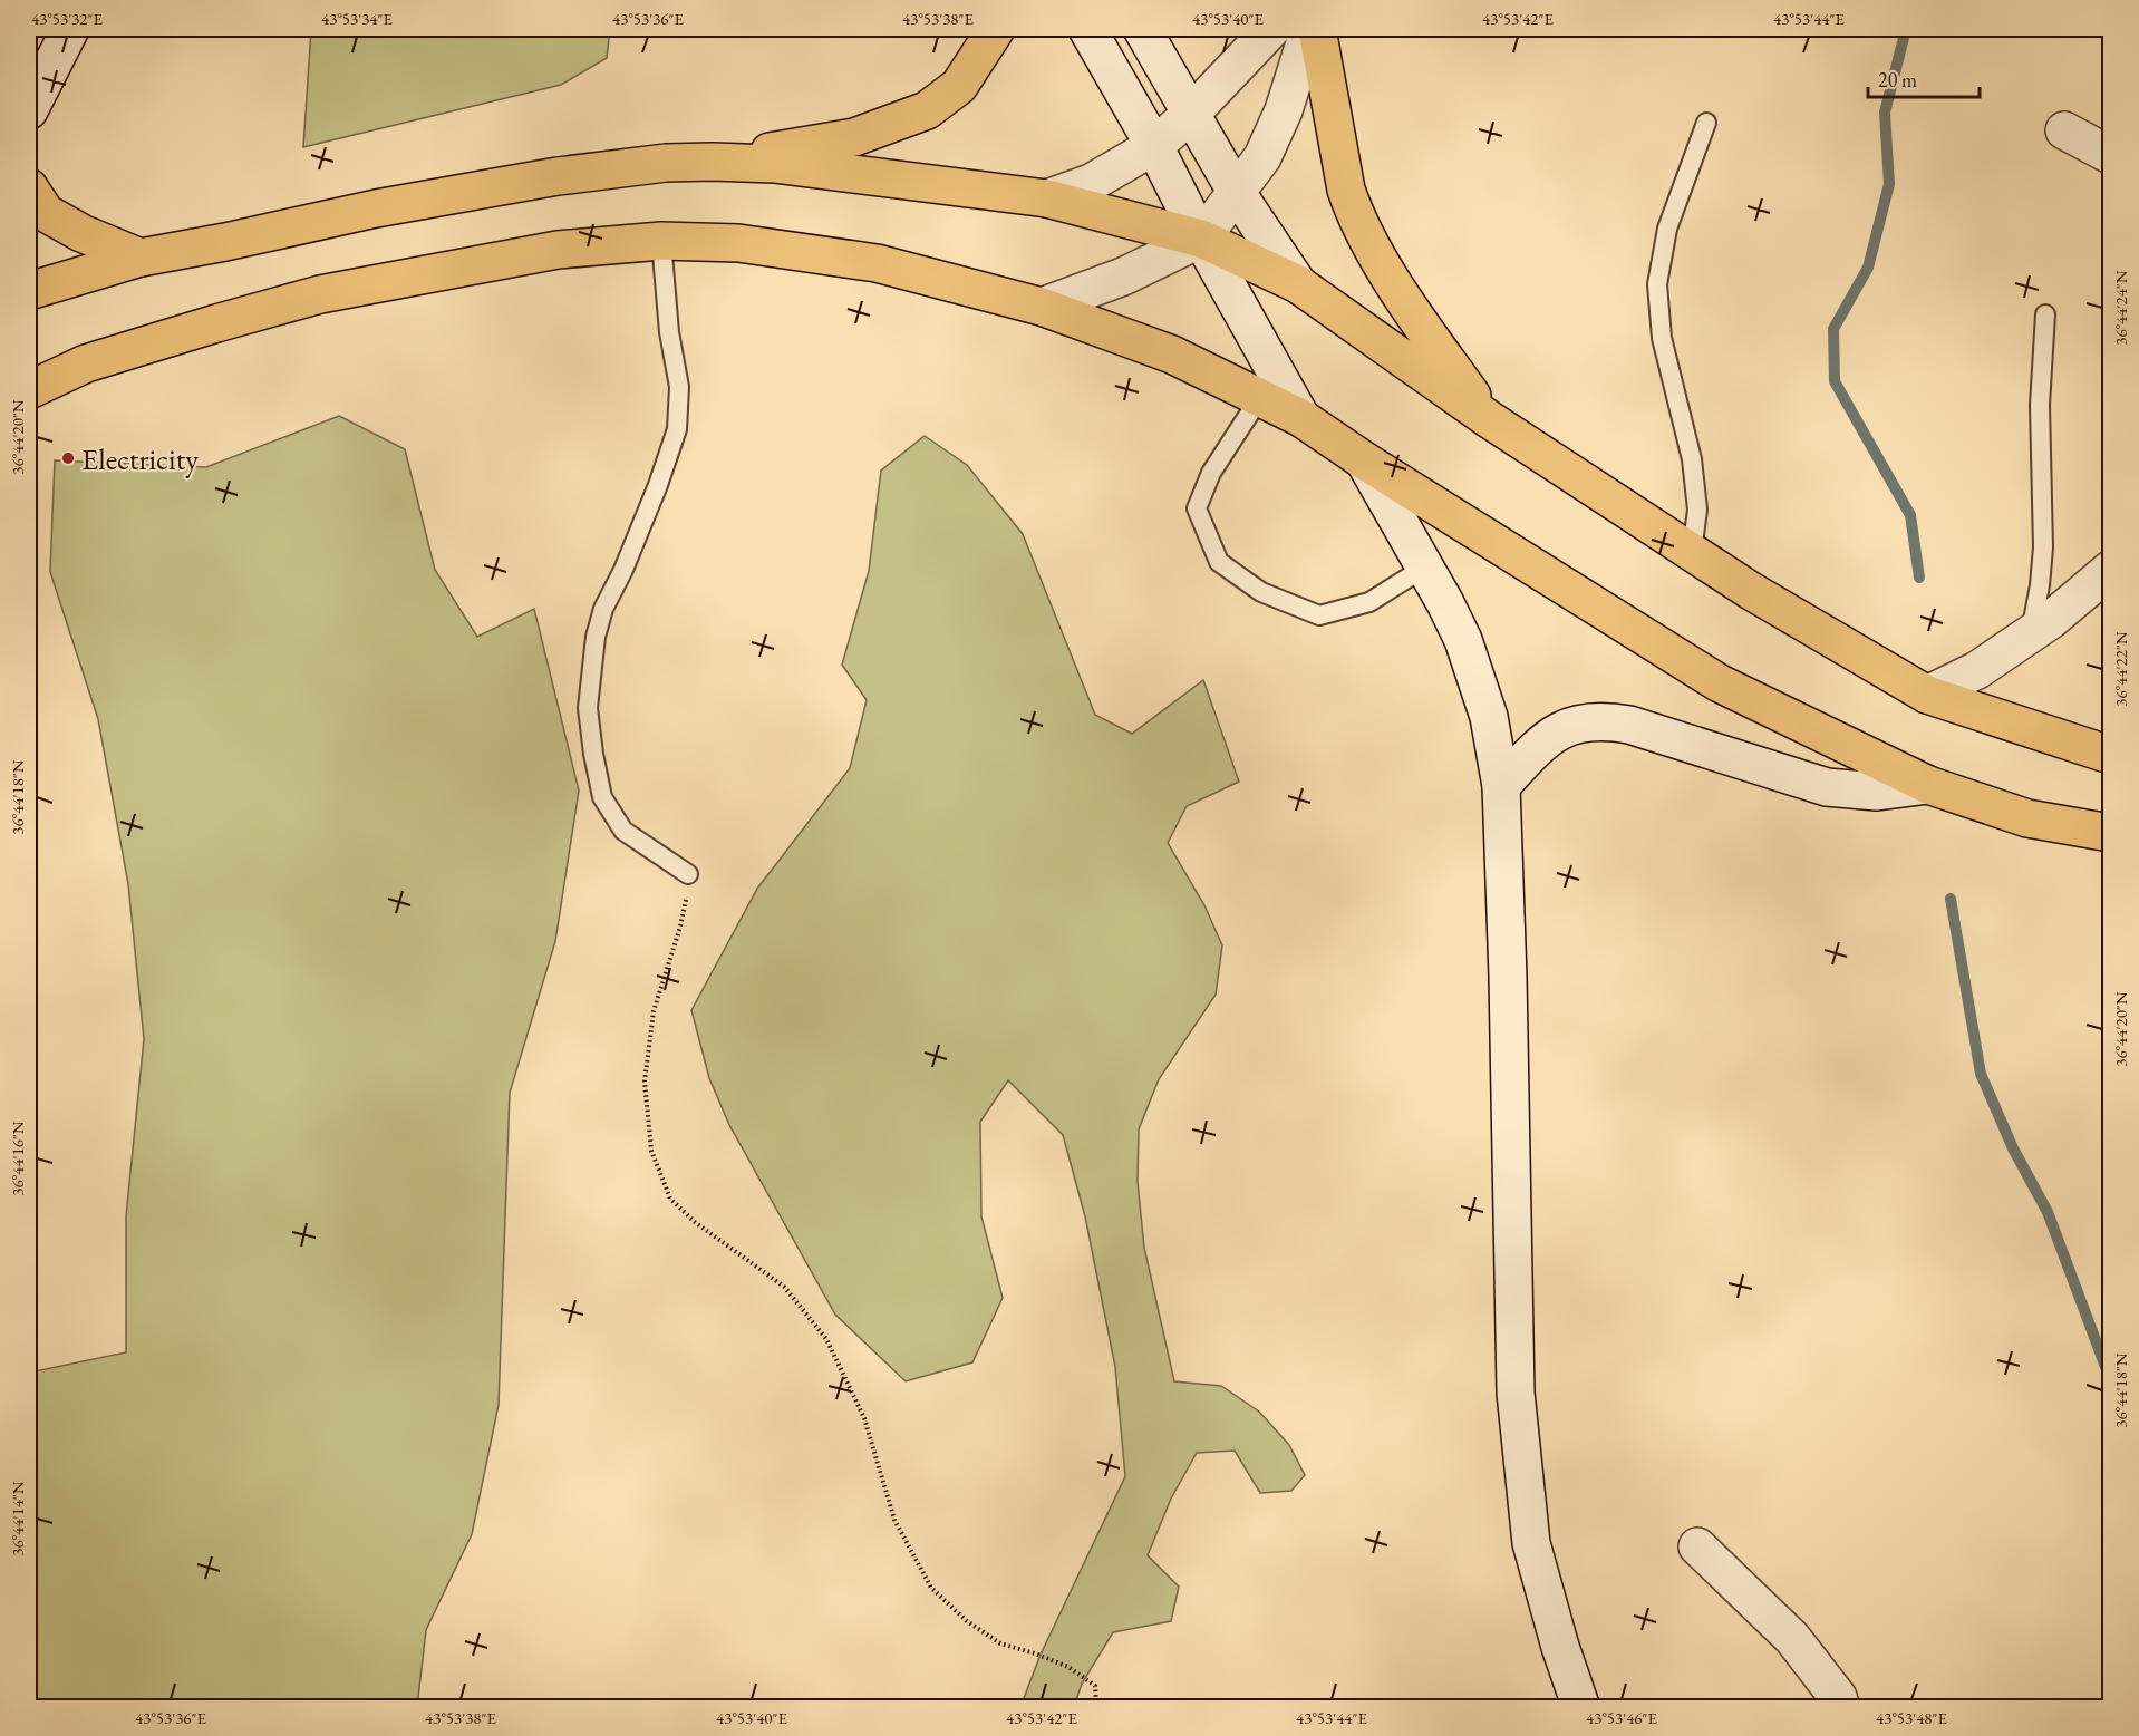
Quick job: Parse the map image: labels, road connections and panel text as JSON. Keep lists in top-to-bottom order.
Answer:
{
  "places": ["Electricity"],
  "scale_bar": "20 m",
  "coordinates": [
    "43°53'32\"E",
    "43°53'34\"E",
    "43°53'36\"E",
    "43°53'38\"E",
    "43°53'40\"E",
    "43°53'42\"E",
    "43°53'44\"E",
    "36°44'24\"N",
    "36°44'20\"N",
    "36°44'22\"N",
    "36°44'18\"N",
    "36°44'16\"N",
    "36°44'14\"N",
    "43°53'46\"E",
    "43°53'48\"E"
  ]
}
